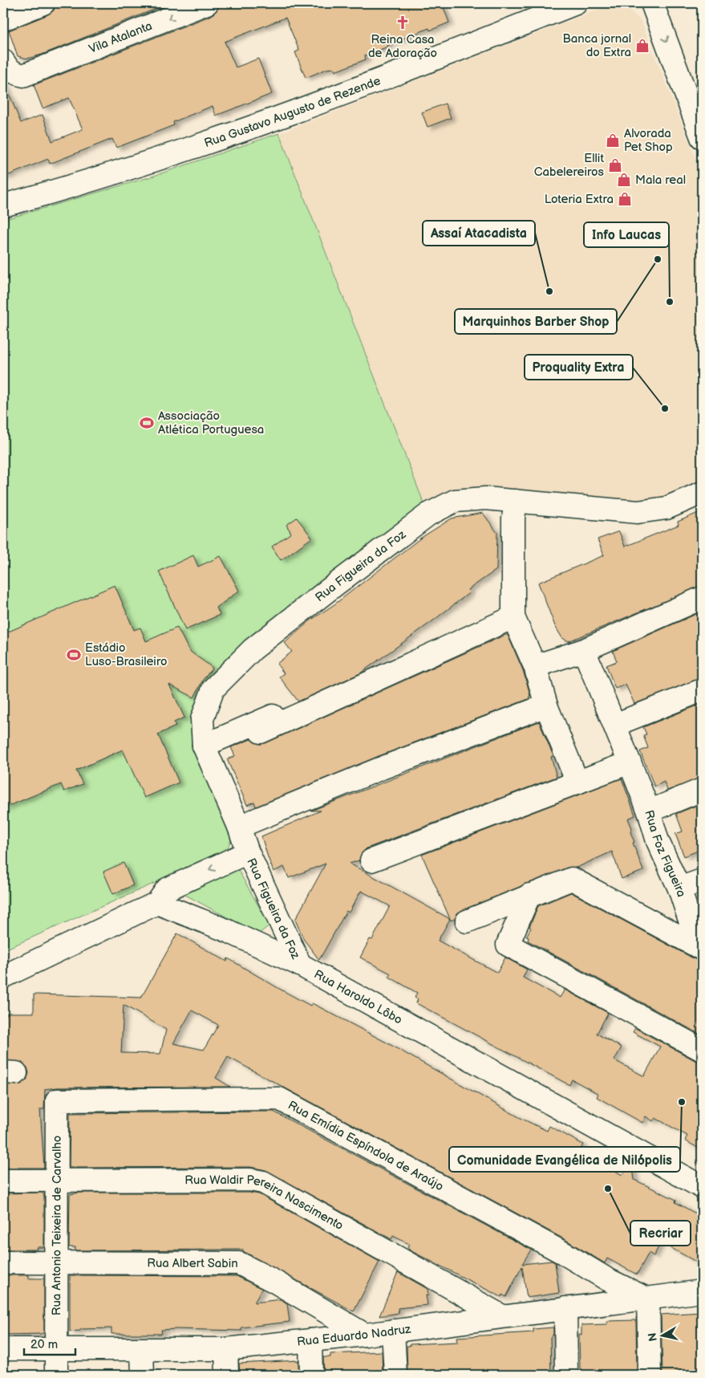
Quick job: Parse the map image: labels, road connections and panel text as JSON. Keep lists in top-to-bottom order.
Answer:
{
  "streets": {
    "street": [
      "Vila Atalanta",
      "Rua Gustavo Augusto de Rezende",
      "Rua Figueira da Foz",
      "Rua Foz Figueira",
      "Rua Haroldo Lôbo",
      "Rua Emídia Espíndola de Araújo",
      "Rua Waldir Pereira Nascimento",
      "Rua Antonio Teixeira de Carvalho",
      "Rua Albert Sabin",
      "Rua Eduardo Nadruz"
    ]
  },
  "crossings": [
    ["Rua Figueira da Foz", "Rua Haroldo Lôbo"],
    ["Rua Emídia Espíndola de Araújo", "Rua Antonio Teixeira de Carvalho"],
    ["Rua Emídia Espíndola de Araújo", "Rua Eduardo Nadruz"],
    ["Rua Waldir Pereira Nascimento", "Rua Antonio Teixeira de Carvalho"],
    ["Rua Waldir Pereira Nascimento", "Rua Eduardo Nadruz"],
    ["Rua Antonio Teixeira de Carvalho", "Rua Albert Sabin"],
    ["Rua Antonio Teixeira de Carvalho", "Rua Eduardo Nadruz"],
    ["Rua Albert Sabin", "Rua Eduardo Nadruz"]
  ],
  "one_way": ["Vila Atalanta"],
  "places": {
    "church": ["Reina Casa de Adoração"],
    "shop": [
      "Banca jornal do Extra",
      "Alvorada Pet Shop",
      "Ellit Cabelereiros",
      "Mala real",
      "Loteria Extra"
    ],
    "other": [
      "Marquinhos Barber Shop",
      "Assaí Atacadista",
      "Info Laucas",
      "Proquality Extra",
      "Comunidade Evangélica de Nilópolis",
      "Recriar"
    ],
    "sports": ["Associação Atlética Portuguesa", "Estádio Luso-Brasileiro"]
  },
  "scale_bar": "20 m",
  "north": "left"
}
